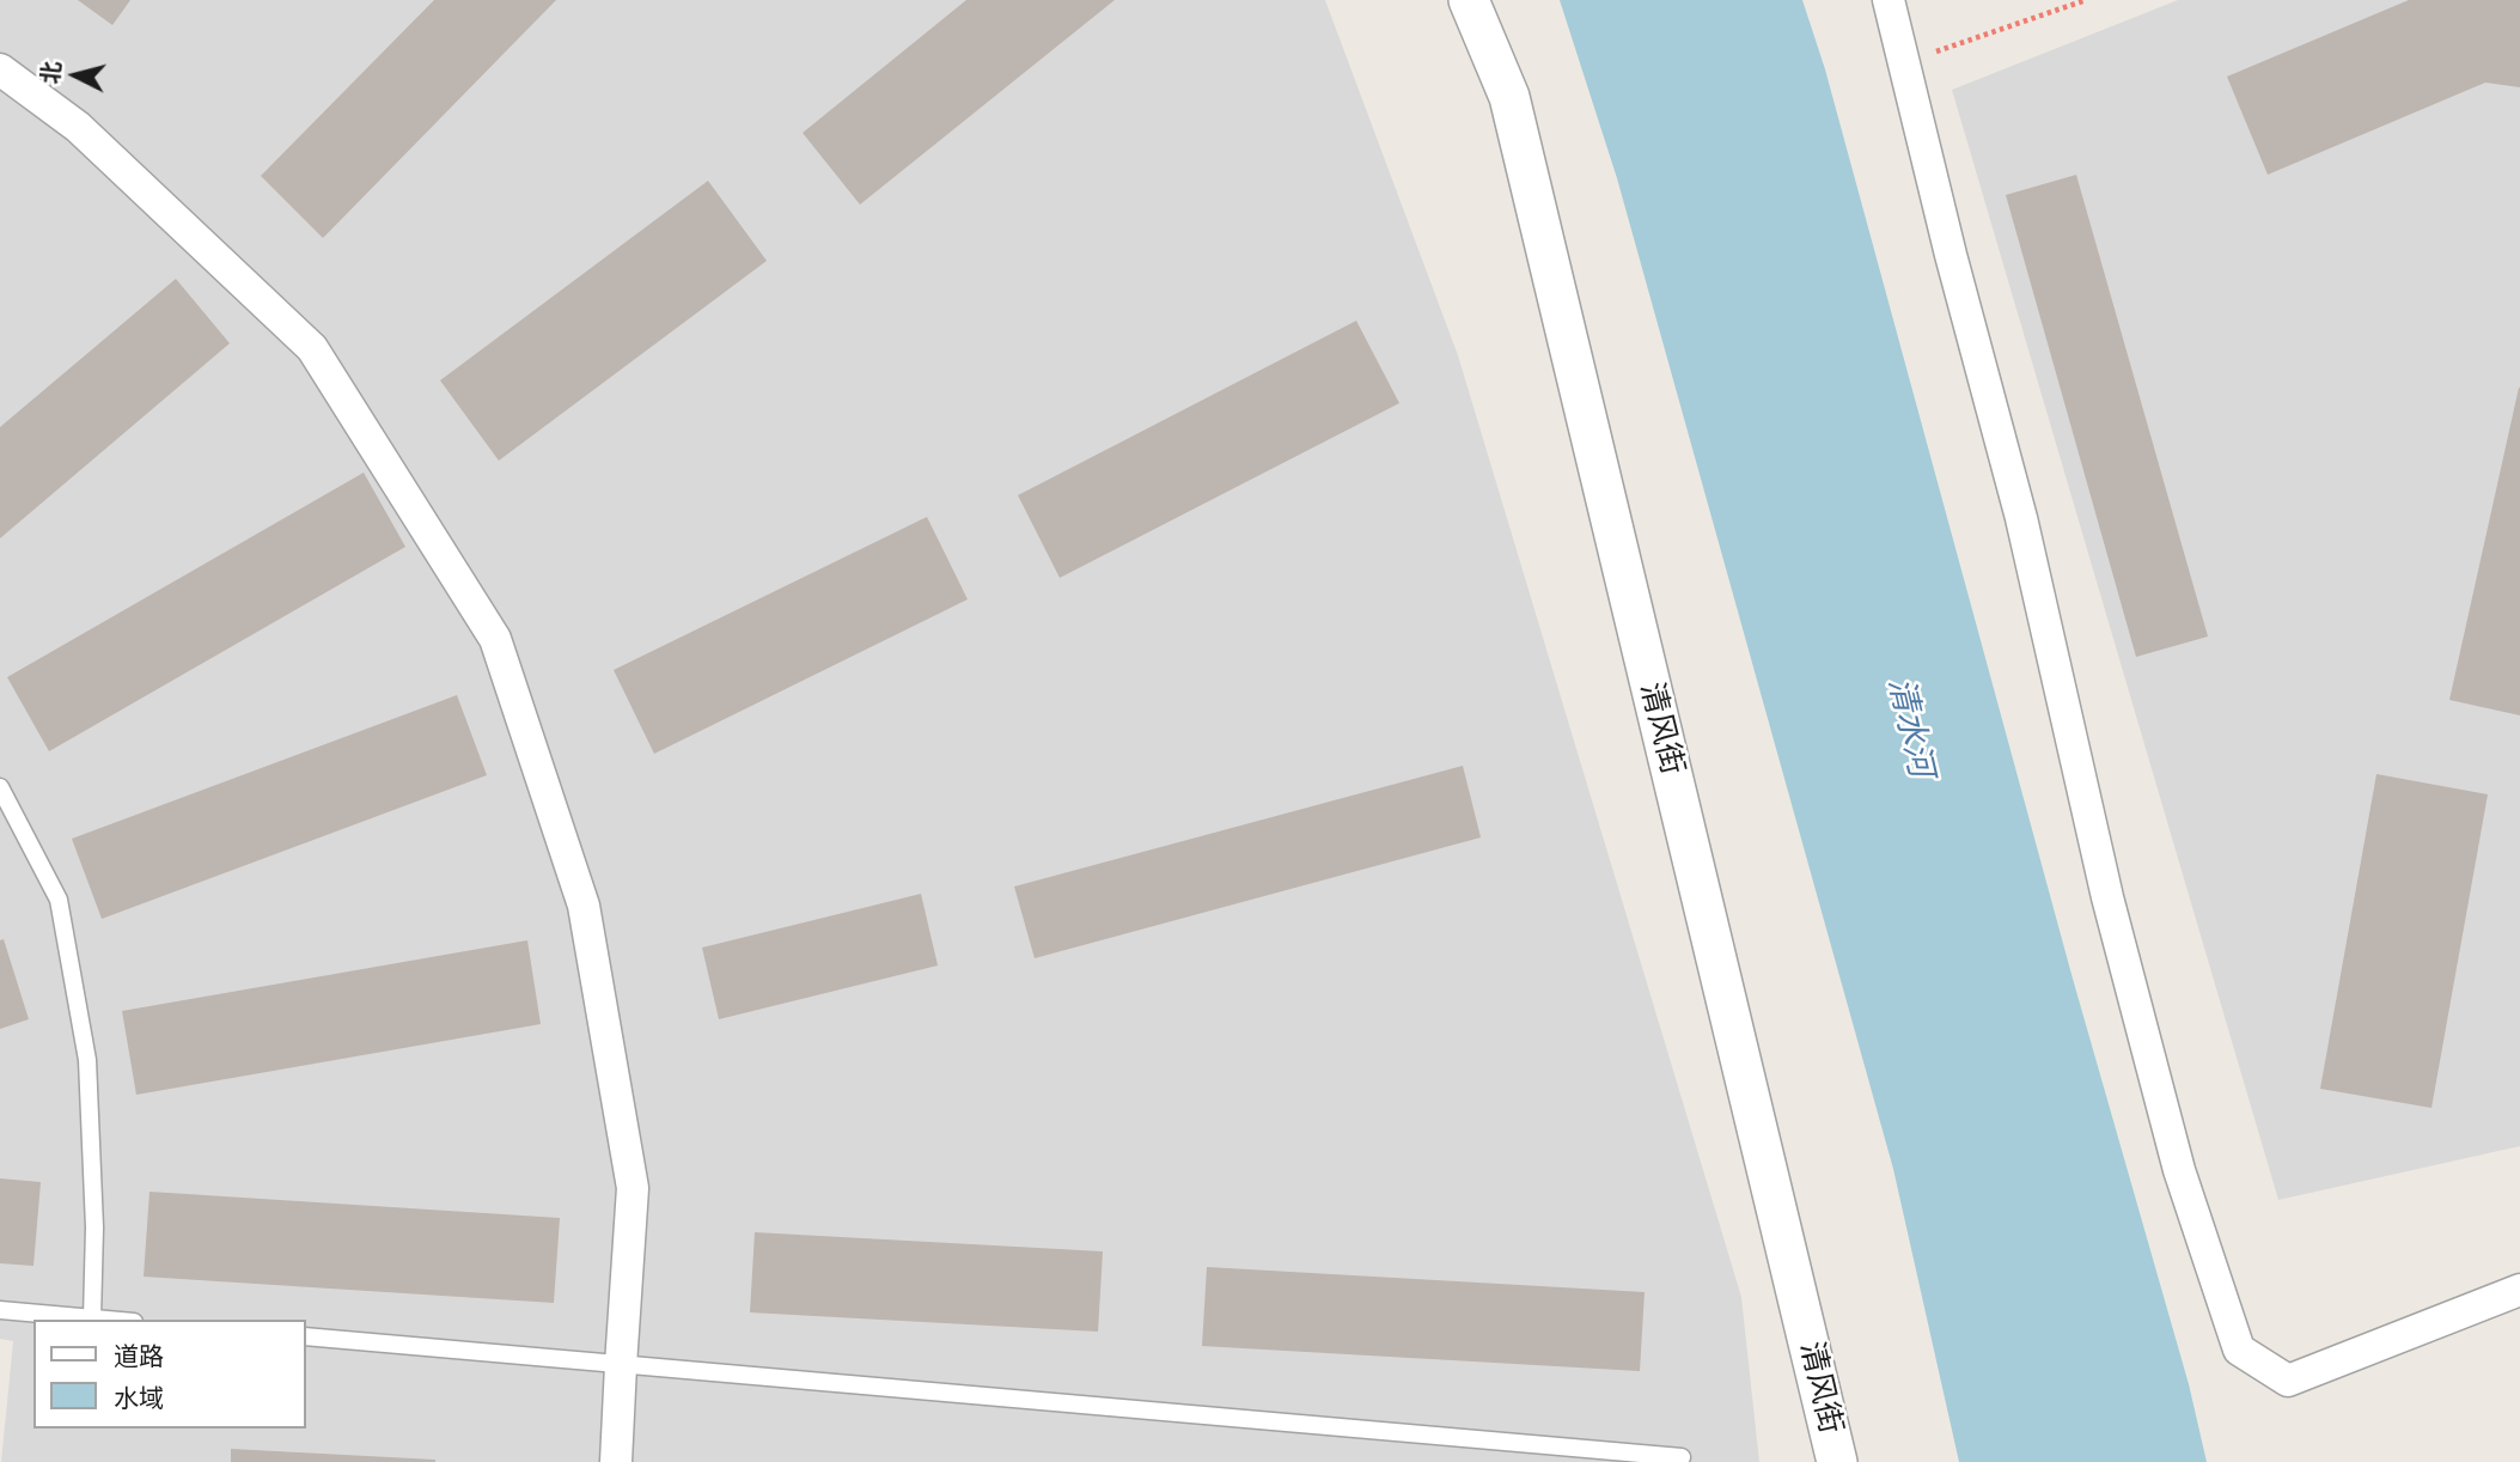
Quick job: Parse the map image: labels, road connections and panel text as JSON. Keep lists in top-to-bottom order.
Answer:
{
  "streets": {
    "street": ["清风街"]
  },
  "water": ["清水河"],
  "legend": ["道路", "水域"],
  "north": "left"
}
